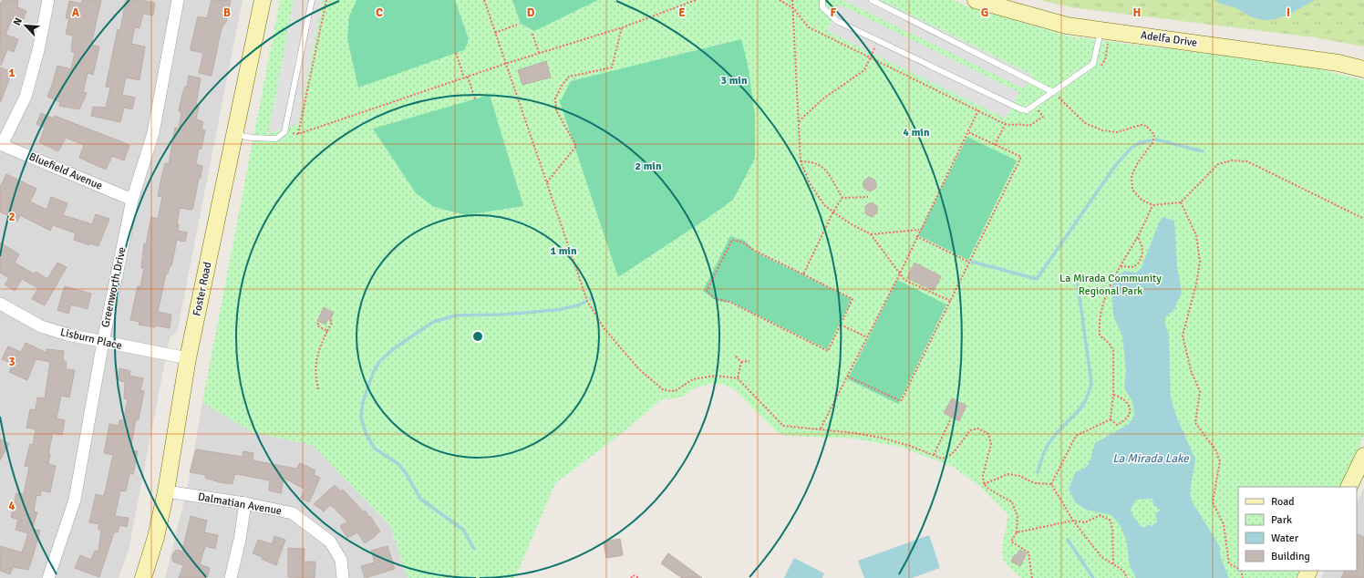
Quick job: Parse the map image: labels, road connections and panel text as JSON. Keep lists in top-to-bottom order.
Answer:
{
  "streets": {
    "street": [
      "Adelfa Drive",
      "Bluefield Avenue",
      "Greenworth Drive",
      "Foster Road",
      "Lisburn Place",
      "Dalmatian Avenue"
    ]
  },
  "crossings": [
    ["Bluefield Avenue", "Greenworth Drive"],
    ["Greenworth Drive", "Lisburn Place"],
    ["Foster Road", "Lisburn Place"],
    ["Foster Road", "Dalmatian Avenue"]
  ],
  "water": ["La Mirada Lake"],
  "parks": ["La Mirada Community Regional Park"],
  "legend": [
    "Road",
    "Park",
    "Water",
    "Building"
  ],
  "north": "top left",
  "grid": {
    "columns": [
      "A",
      "B",
      "C",
      "D",
      "E",
      "F",
      "G",
      "H",
      "I"
    ],
    "rows": [
      "1",
      "2",
      "3",
      "4"
    ]
  },
  "rings": [
    "3 min",
    "4 min",
    "2 min",
    "1 min"
  ]
}
